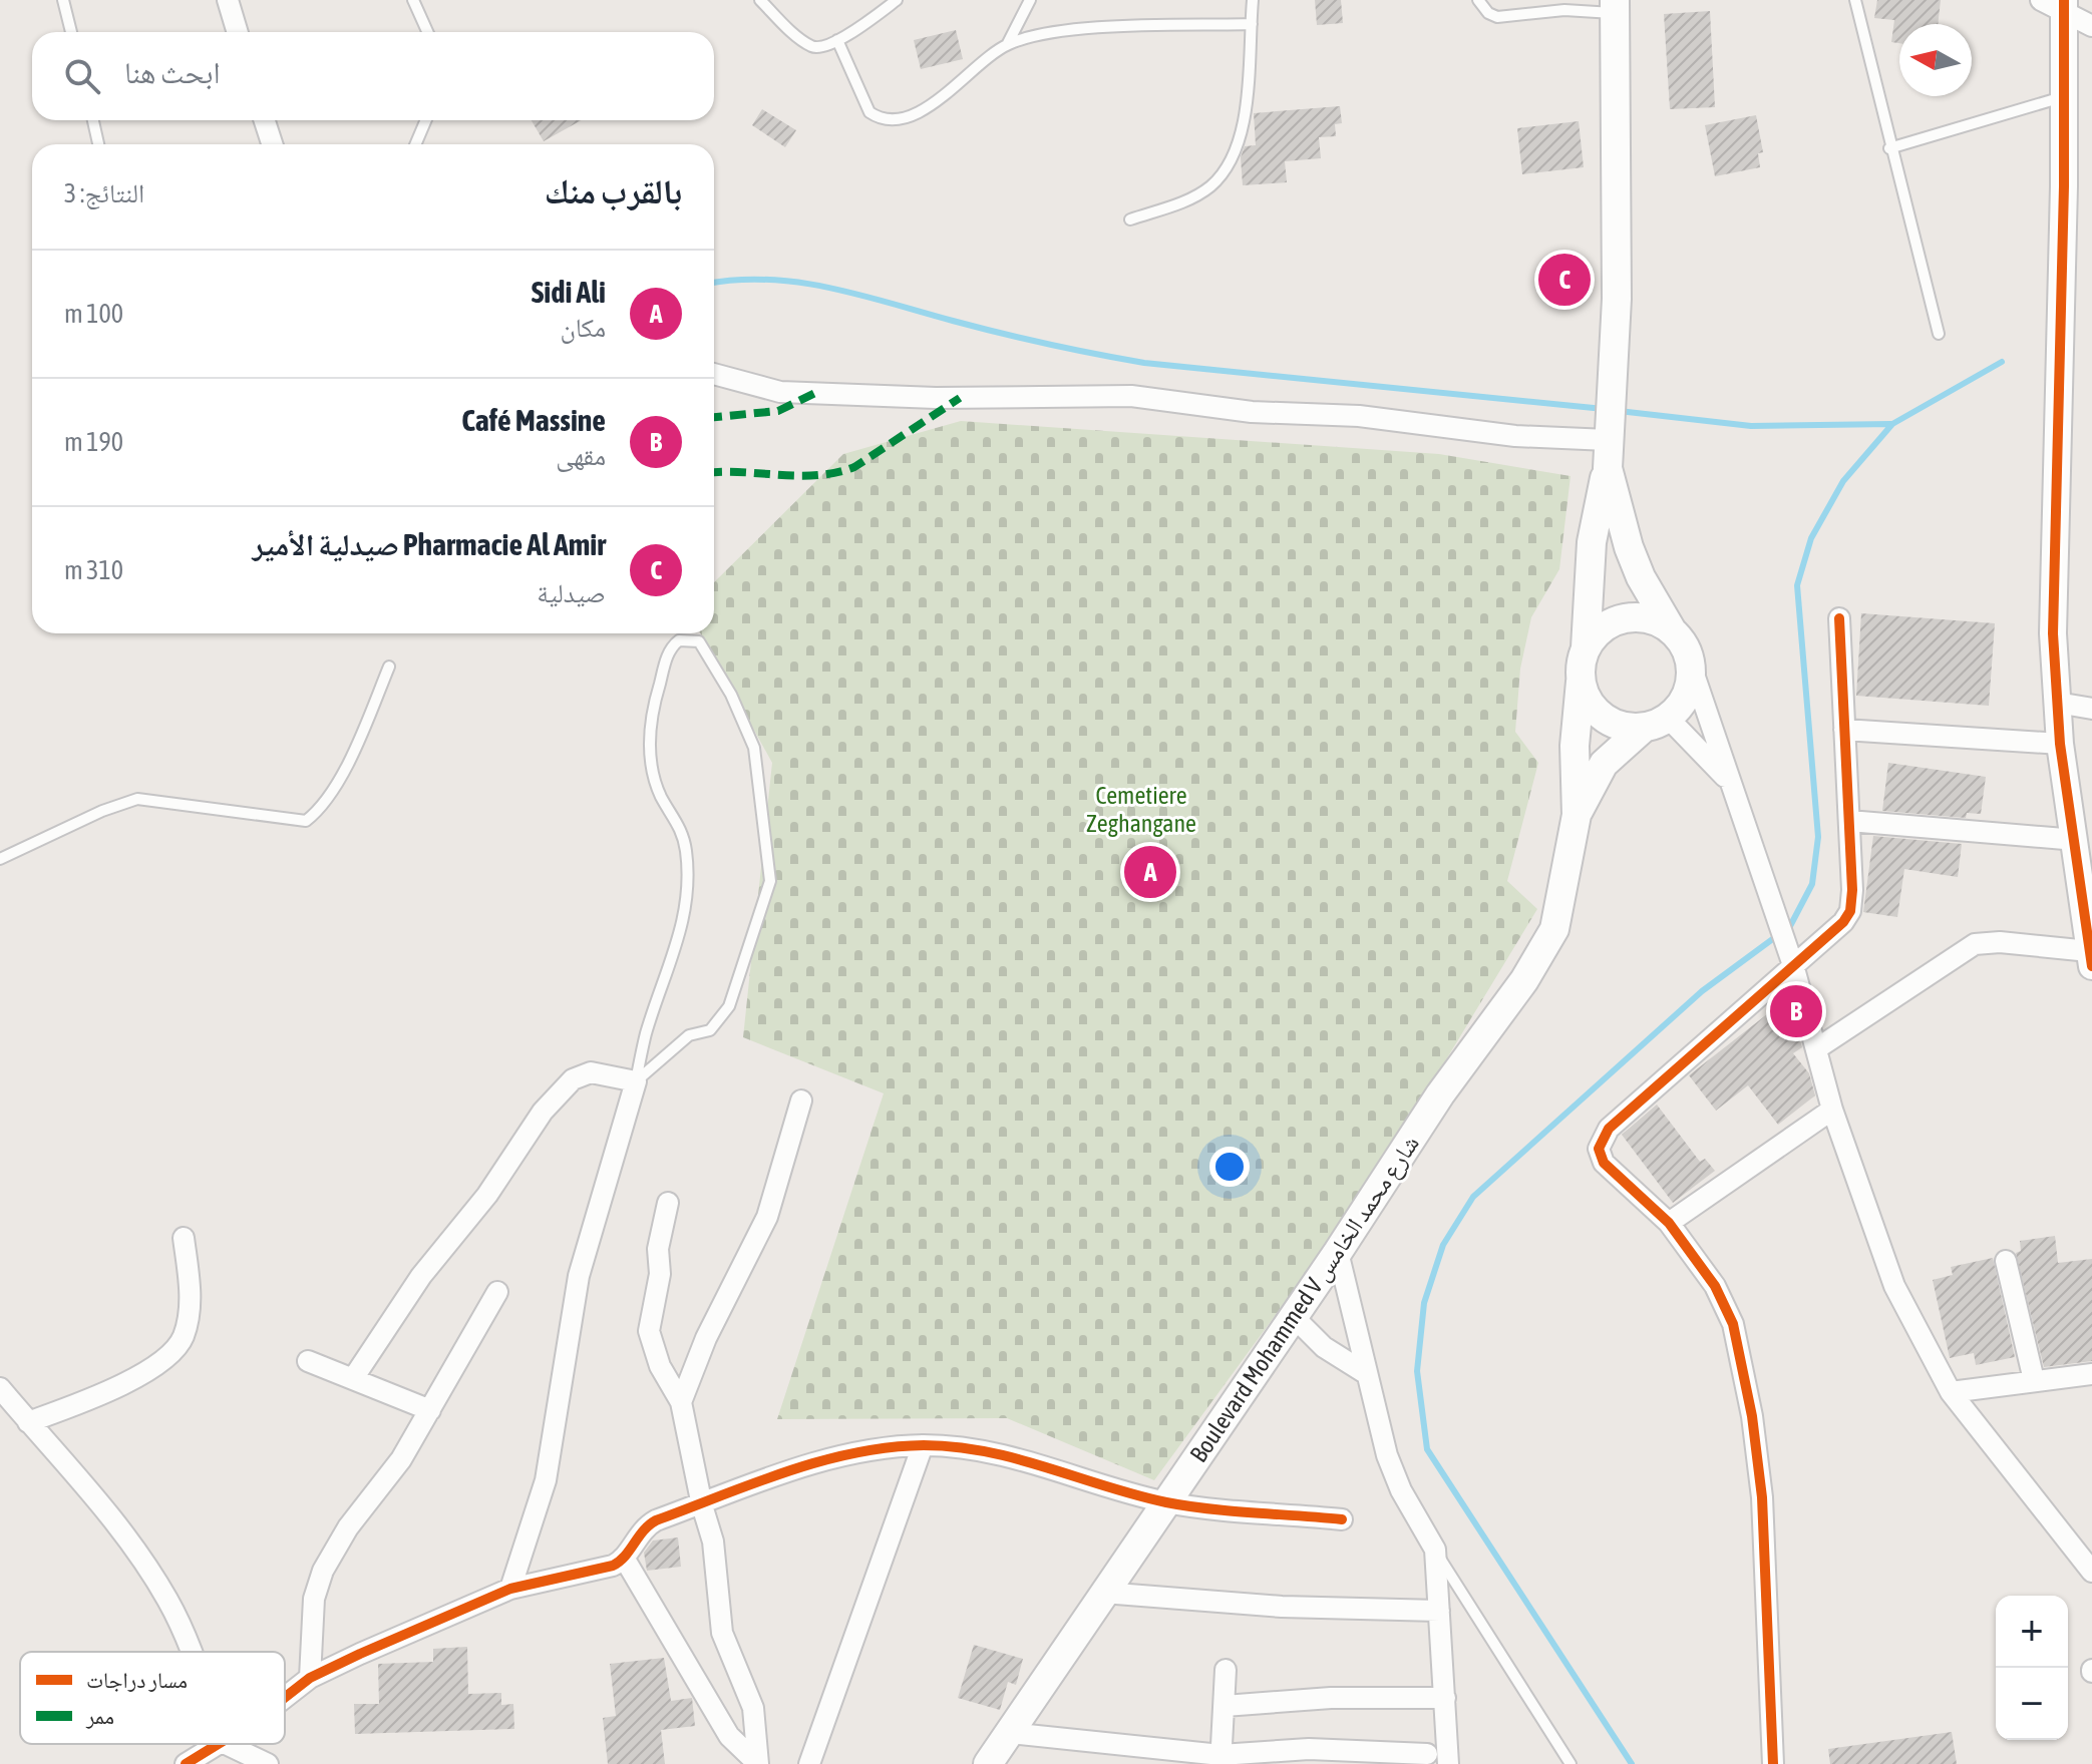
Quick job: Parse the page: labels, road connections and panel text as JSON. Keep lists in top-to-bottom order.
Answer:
{
  "streets": {
    "main road": ["Boulevard Mohammed V شارع محمد الخامس"]
  },
  "parks": ["Cemetiere Zeghangane"],
  "legend": ["مسار دراجات", "ممر"],
  "north": "left",
  "page": {
    "search": "ابحث هنا",
    "heading": ["بالقرب منك", "النتائج: 3"],
    "list": [
      {
        "mark": "A",
        "name": "Sidi Ali",
        "note": "مكان",
        "value": "100 m"
      },
      {
        "mark": "B",
        "name": "Café Massine",
        "note": "مقهى",
        "value": "190 m"
      },
      {
        "mark": "C",
        "name": "Pharmacie Al Amir صيدلية الأمير",
        "note": "صيدلية",
        "value": "310 m"
      }
    ],
    "pins": ["C", "A", "B"],
    "map_buttons": ["+", "−"]
  }
}
